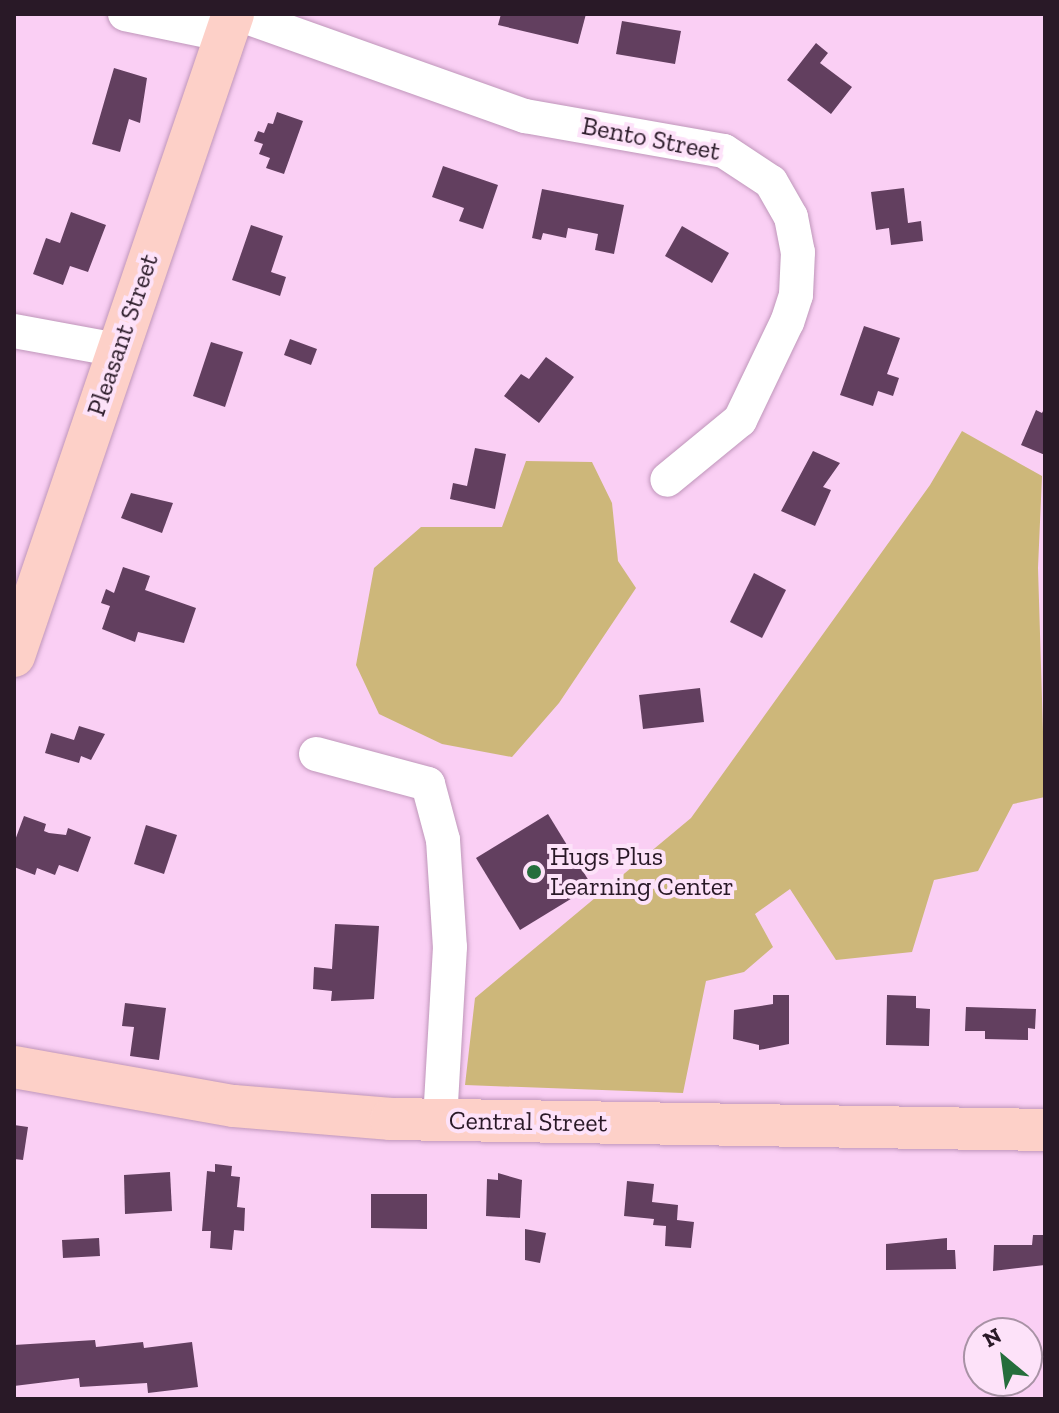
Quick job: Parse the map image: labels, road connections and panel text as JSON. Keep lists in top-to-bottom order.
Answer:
{
  "streets": {
    "main road": ["Pleasant Street", "Central Street"],
    "street": ["Bento Street"]
  },
  "crossings": [
    ["Bento Street", "Pleasant Street"]
  ],
  "places": ["Hugs Plus Learning Center"],
  "north": "top left"
}
